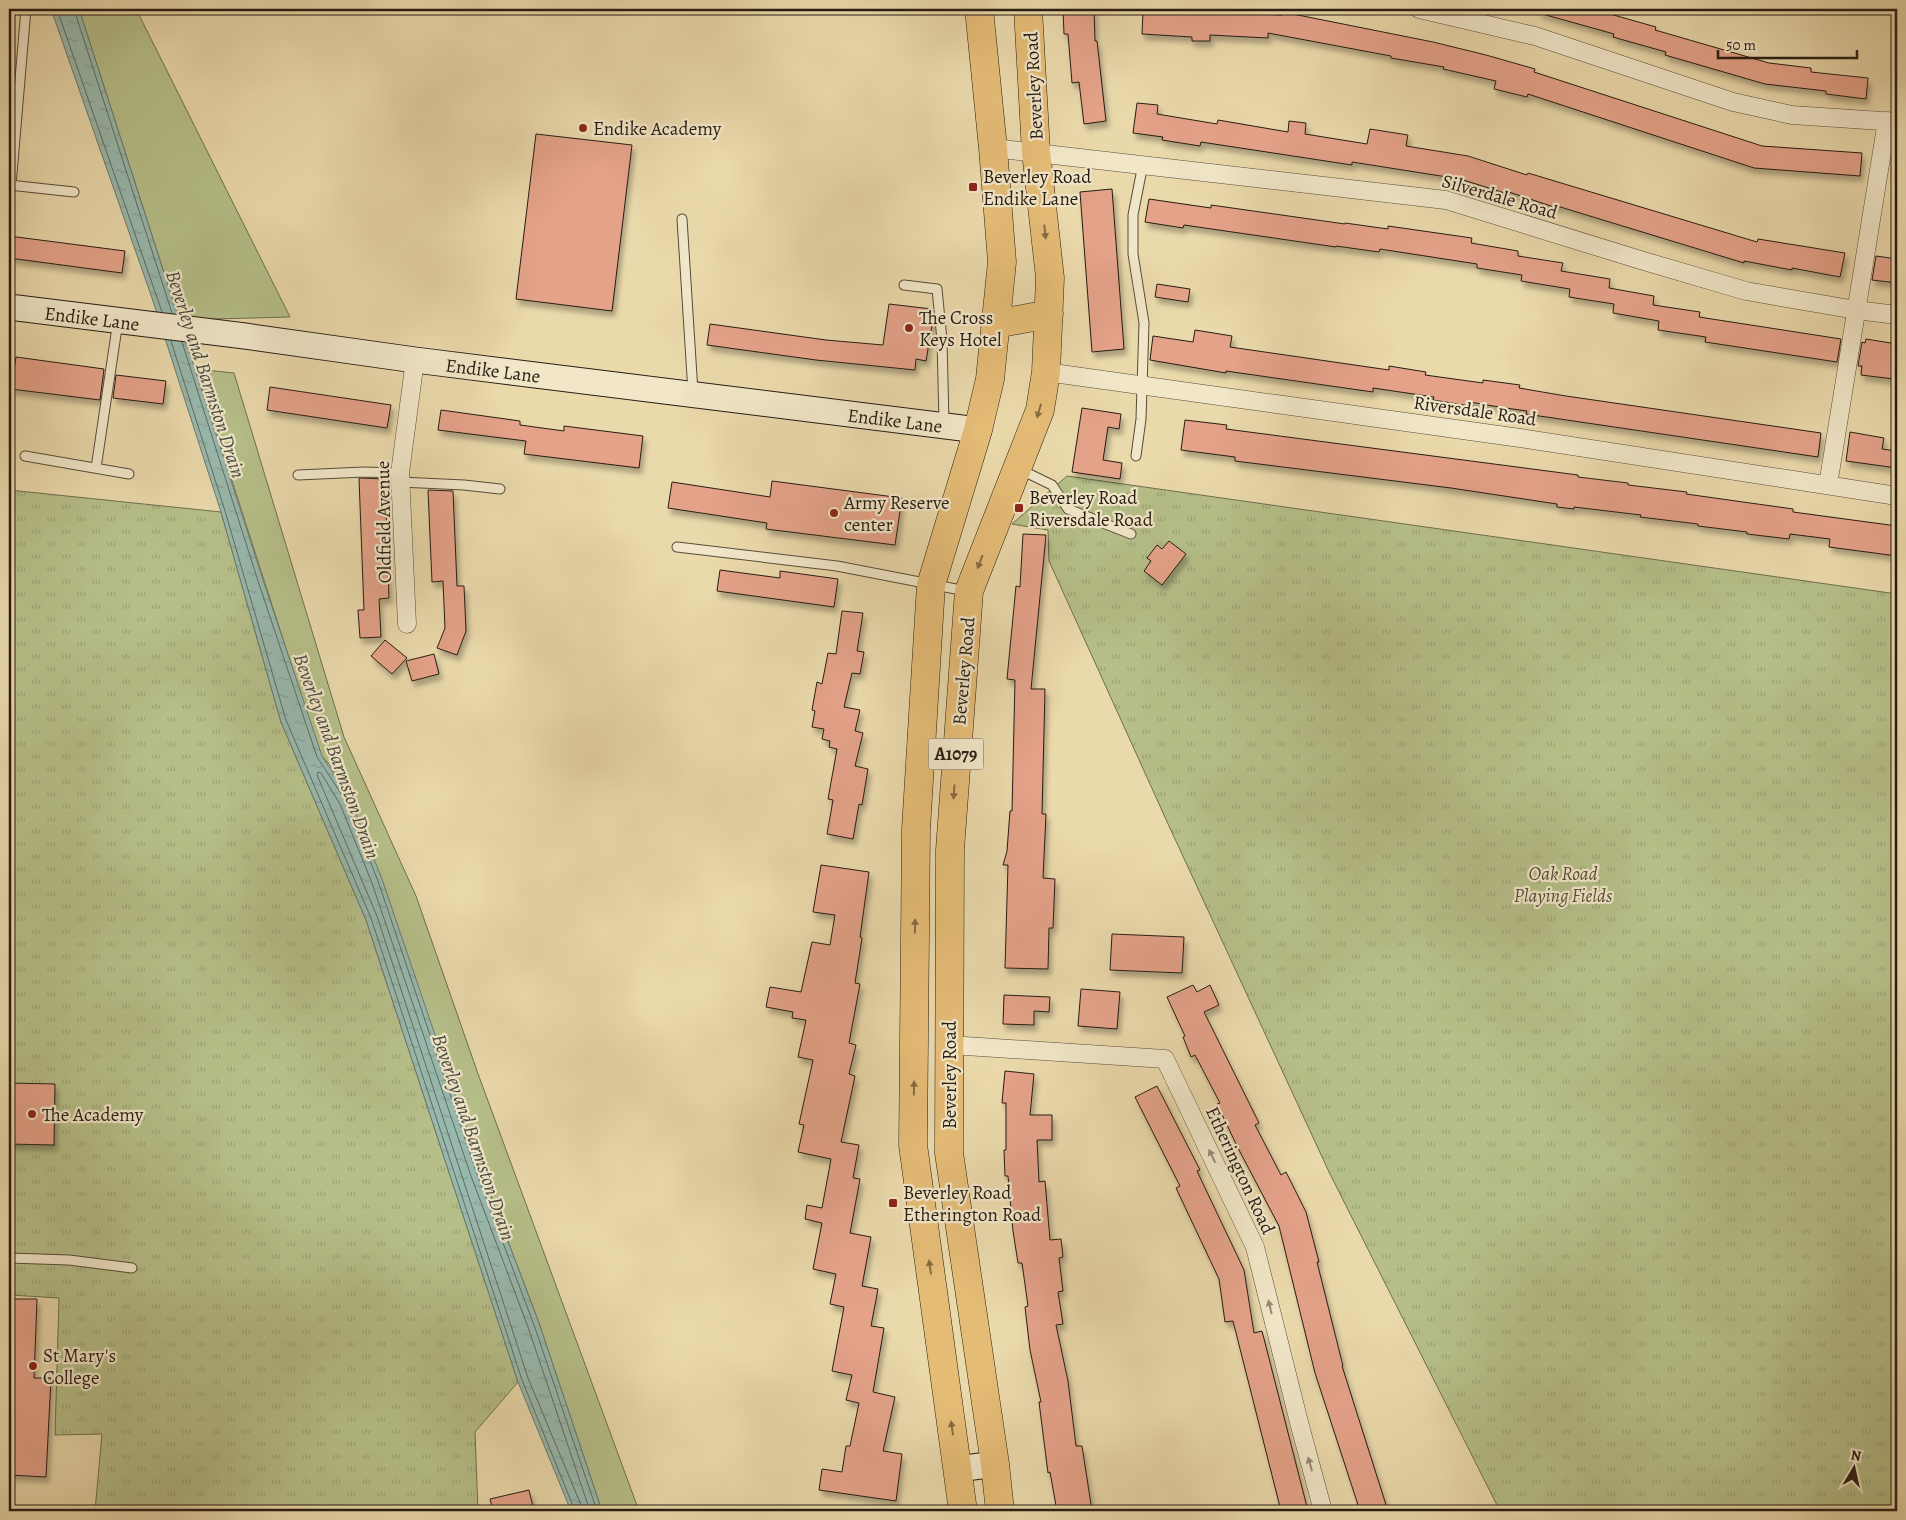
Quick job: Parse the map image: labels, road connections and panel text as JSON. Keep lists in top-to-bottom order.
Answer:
{
  "streets": {
    "main road": ["Beverley Road", "A1079"],
    "street": [
      "Silverdale Road",
      "Endike Lane",
      "Riversdale Road",
      "Oldfield Avenue",
      "Etherington Road"
    ]
  },
  "crossings": [
    ["Beverley Road", "Silverdale Road"],
    ["Beverley Road", "Endike Lane"],
    ["Beverley Road", "Riversdale Road"],
    ["Beverley Road", "Etherington Road"],
    ["Endike Lane", "Oldfield Avenue"]
  ],
  "one_way": ["Etherington Road"],
  "water": ["Beverley and Barmston Drain"],
  "parks": ["Oak Road Playing Fields"],
  "places": {
    "other": [
      "Endike Academy",
      "The Cross Keys Hotel",
      "Army Reserve center",
      "The Academy",
      "St Mary's College"
    ],
    "transit": ["Beverley Road Endike Lane", "Beverley Road Riversdale Road", "Beverley Road Etherington Road"]
  },
  "scale_bar": "50 m",
  "north": "top"
}
